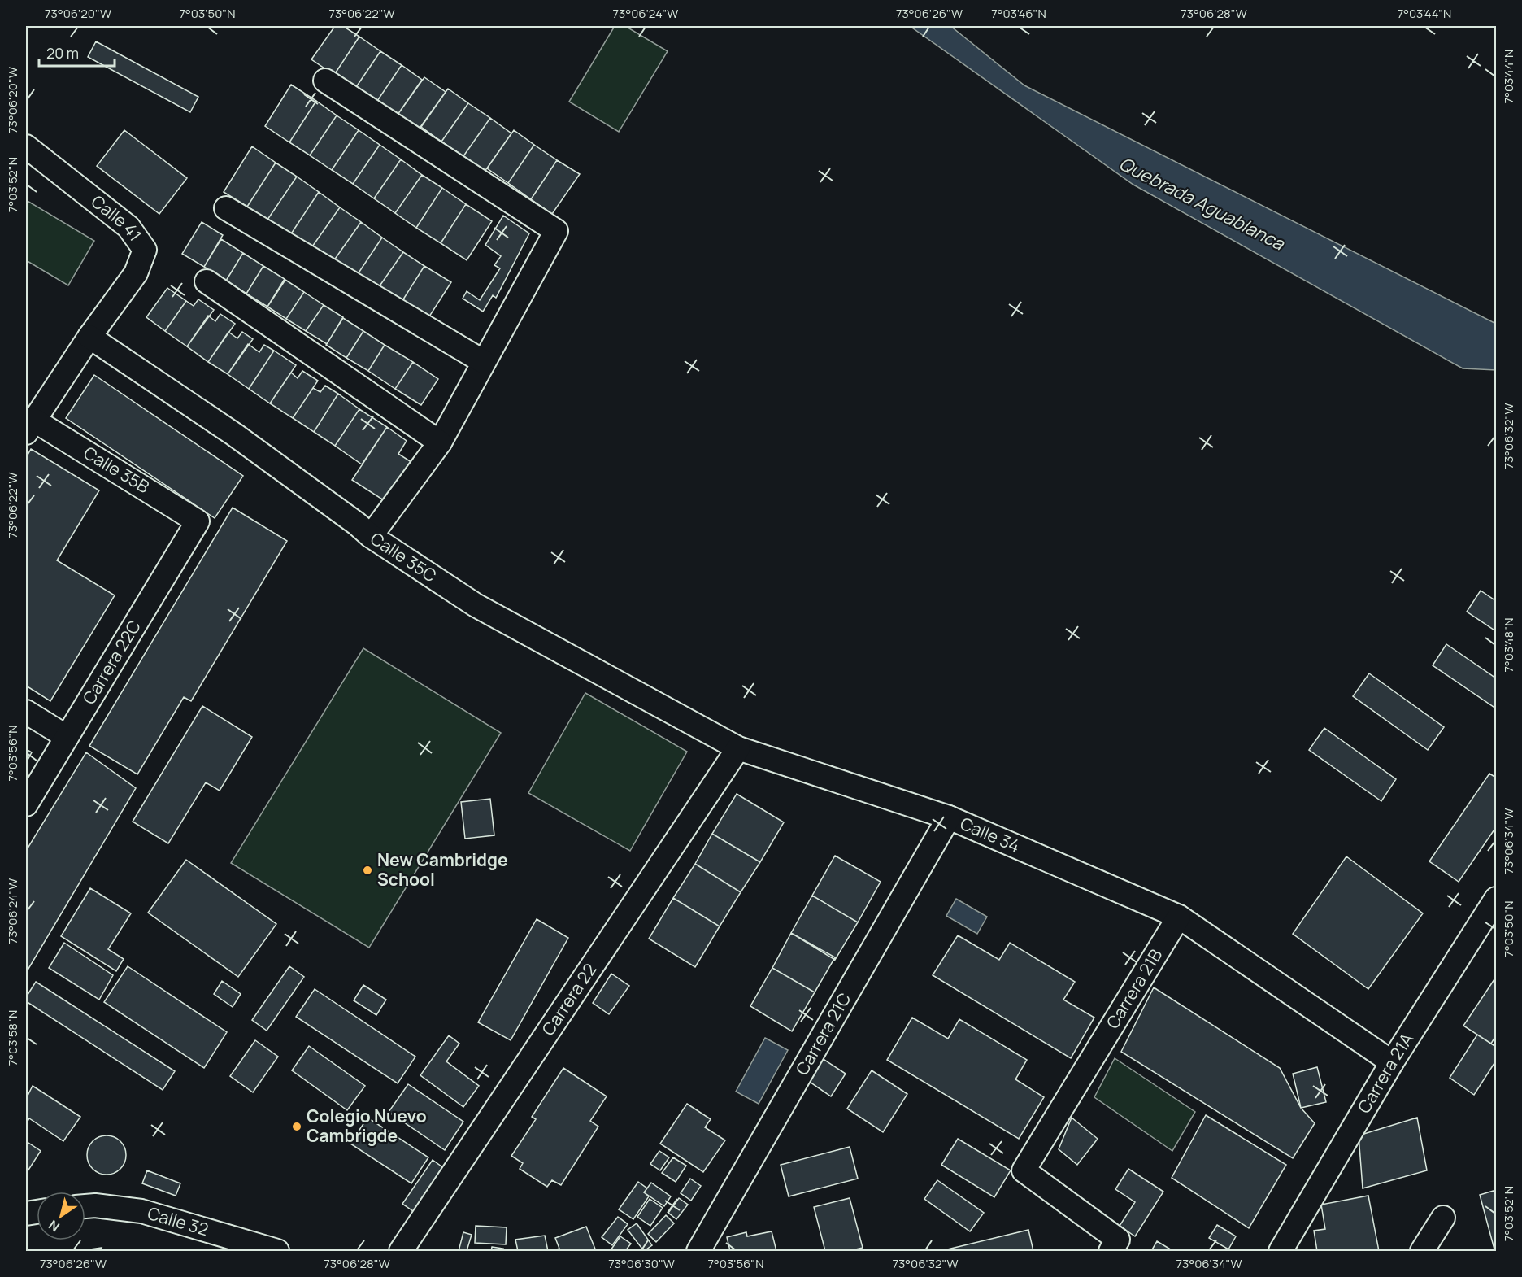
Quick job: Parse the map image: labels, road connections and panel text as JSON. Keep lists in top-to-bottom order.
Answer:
{
  "streets": {
    "street": [
      "Calle 41",
      "Calle 35B",
      "Calle 35C",
      "Carrera 22C",
      "Calle 34",
      "Carrera 21B",
      "Carrera 22",
      "Carrera 21C",
      "Carrera 21A",
      "Calle 32"
    ]
  },
  "crossings": [
    ["Calle 41", "Calle 35C"],
    ["Calle 35B", "Carrera 22C"],
    ["Calle 35C", "Calle 34"],
    ["Calle 35C", "Carrera 22"],
    ["Calle 34", "Carrera 21B"],
    ["Calle 34", "Carrera 22"],
    ["Calle 34", "Carrera 21C"]
  ],
  "water": ["Quebrada Aguablanca"],
  "places": ["New Cambridge School", "Colegio Nuevo Cambrigde"],
  "scale_bar": "20 m",
  "north": "bottom left",
  "coordinates": [
    "73°06'20\"W",
    "7°03'50\"N",
    "73°06'22\"W",
    "73°06'24\"W",
    "73°06'26\"W",
    "7°03'46\"N",
    "73°06'28\"W",
    "7°03'44\"N",
    "7°03'52\"N",
    "73°06'32\"W",
    "7°03'48\"N",
    "7°03'56\"N",
    "73°06'34\"W",
    "7°03'58\"N",
    "73°06'30\"W"
  ]
}
